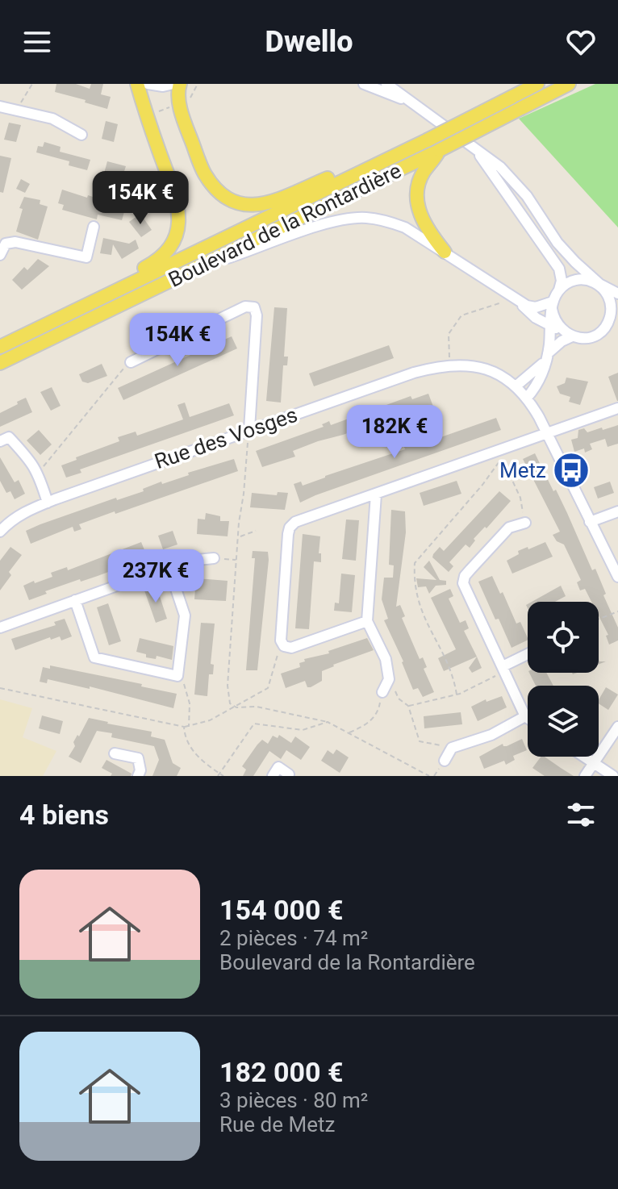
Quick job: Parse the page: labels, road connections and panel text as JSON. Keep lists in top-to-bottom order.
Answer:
{
  "streets": {
    "main road": ["Boulevard de la Rontardière"],
    "street": ["Rue des Vosges"]
  },
  "places": {
    "bus stop": ["Metz"]
  },
  "page": {
    "header": "Dwello",
    "price": [
      "154K €",
      "154K €",
      "182K €",
      "237K €"
    ],
    "heading": "4 biens",
    "list": [
      {
        "name": "154 000 €",
        "note": "2 pièces · 74 m² · Boulevard de la Rontardière"
      },
      {
        "name": "182 000 €",
        "note": "3 pièces · 80 m² · Rue de Metz"
      }
    ]
  }
}
